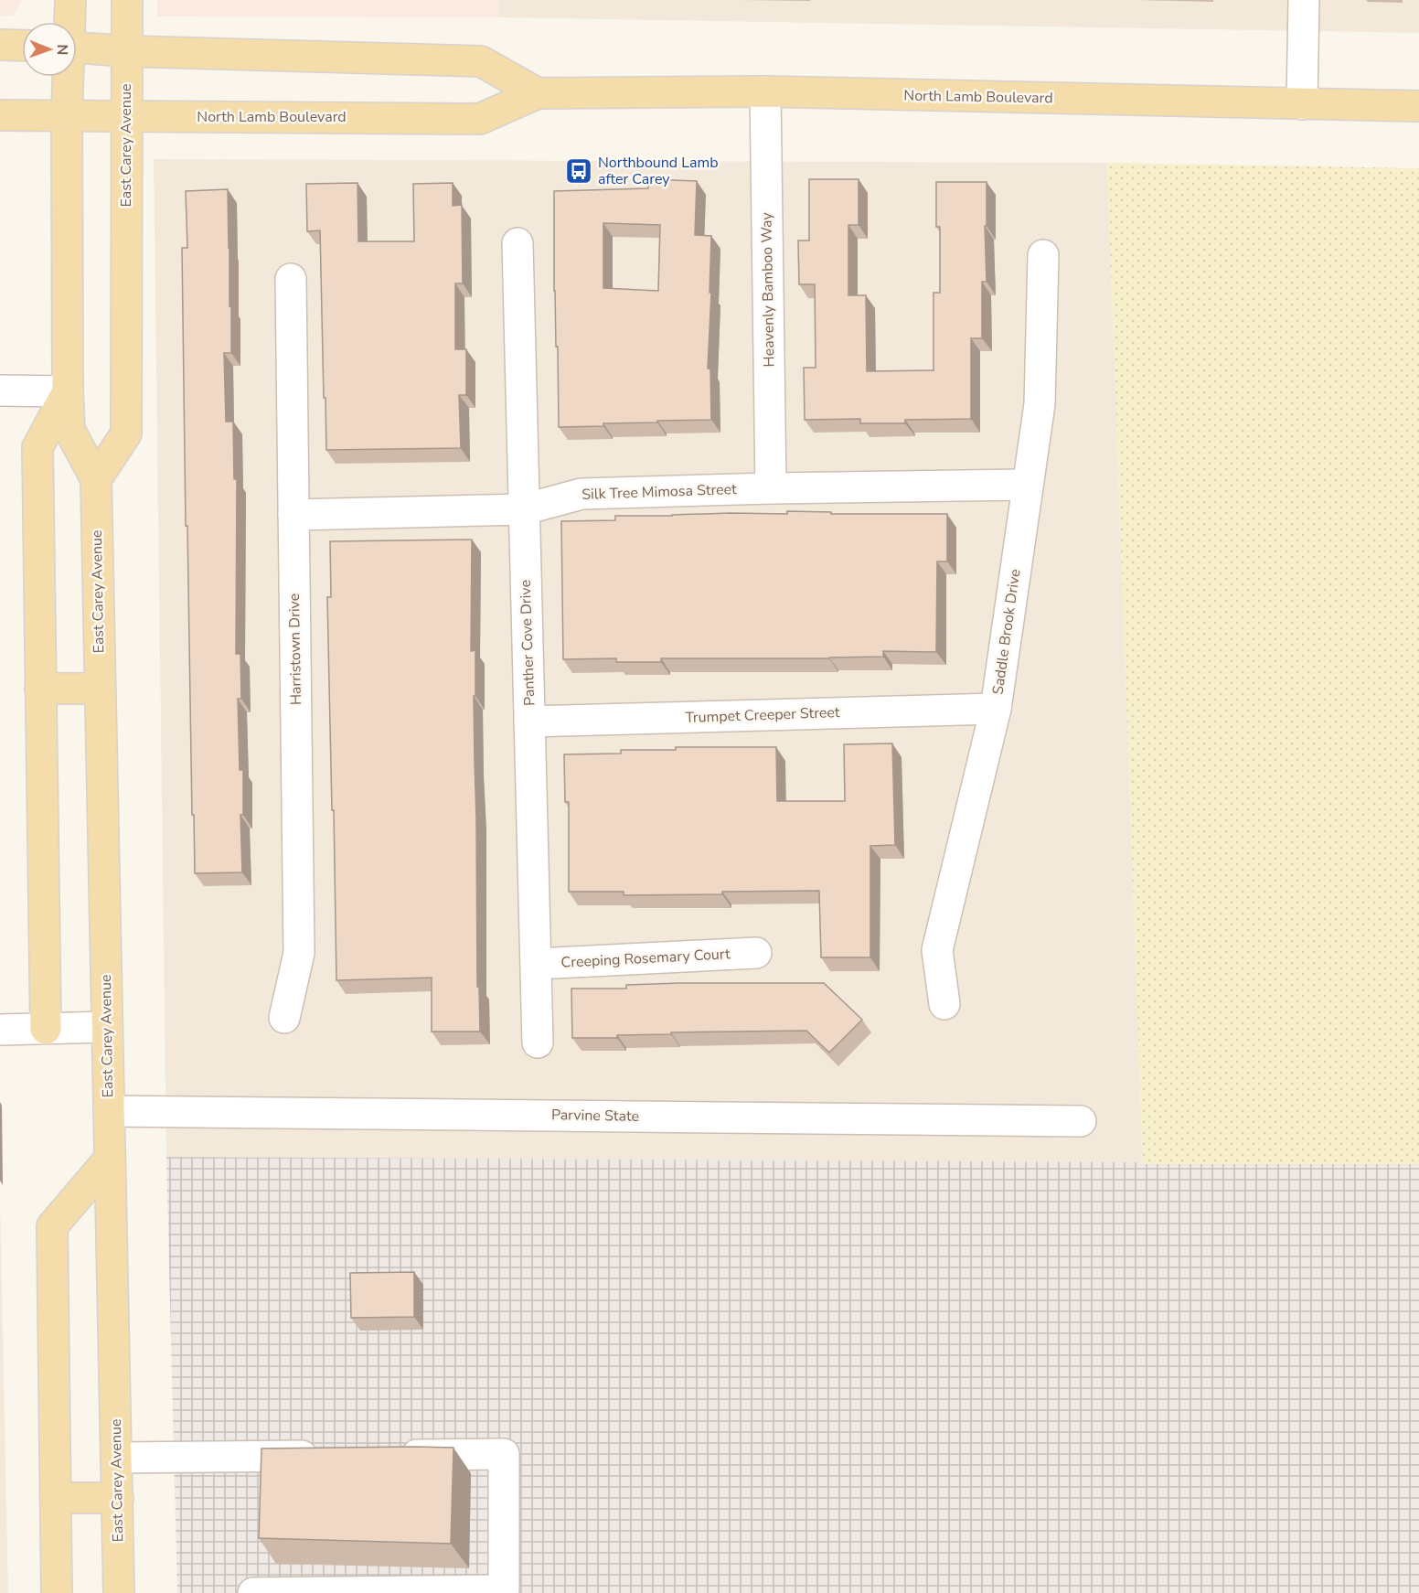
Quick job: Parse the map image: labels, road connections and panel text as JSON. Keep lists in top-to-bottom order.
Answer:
{
  "streets": {
    "main road": ["North Lamb Boulevard", "East Carey Avenue"],
    "street": [
      "Heavenly Bamboo Way",
      "Silk Tree Mimosa Street",
      "Saddle Brook Drive",
      "Panther Cove Drive",
      "Harristown Drive",
      "Trumpet Creeper Street",
      "Creeping Rosemary Court",
      "Parvine State"
    ]
  },
  "crossings": [
    ["North Lamb Boulevard", "East Carey Avenue"],
    ["North Lamb Boulevard", "Heavenly Bamboo Way"],
    ["East Carey Avenue", "Parvine State"],
    ["Heavenly Bamboo Way", "Silk Tree Mimosa Street"],
    ["Silk Tree Mimosa Street", "Saddle Brook Drive"],
    ["Silk Tree Mimosa Street", "Panther Cove Drive"],
    ["Silk Tree Mimosa Street", "Harristown Drive"],
    ["Saddle Brook Drive", "Trumpet Creeper Street"],
    ["Panther Cove Drive", "Trumpet Creeper Street"],
    ["Panther Cove Drive", "Creeping Rosemary Court"]
  ],
  "places": {
    "bus stop": ["Northbound Lamb after Carey"]
  },
  "north": "right"
}
